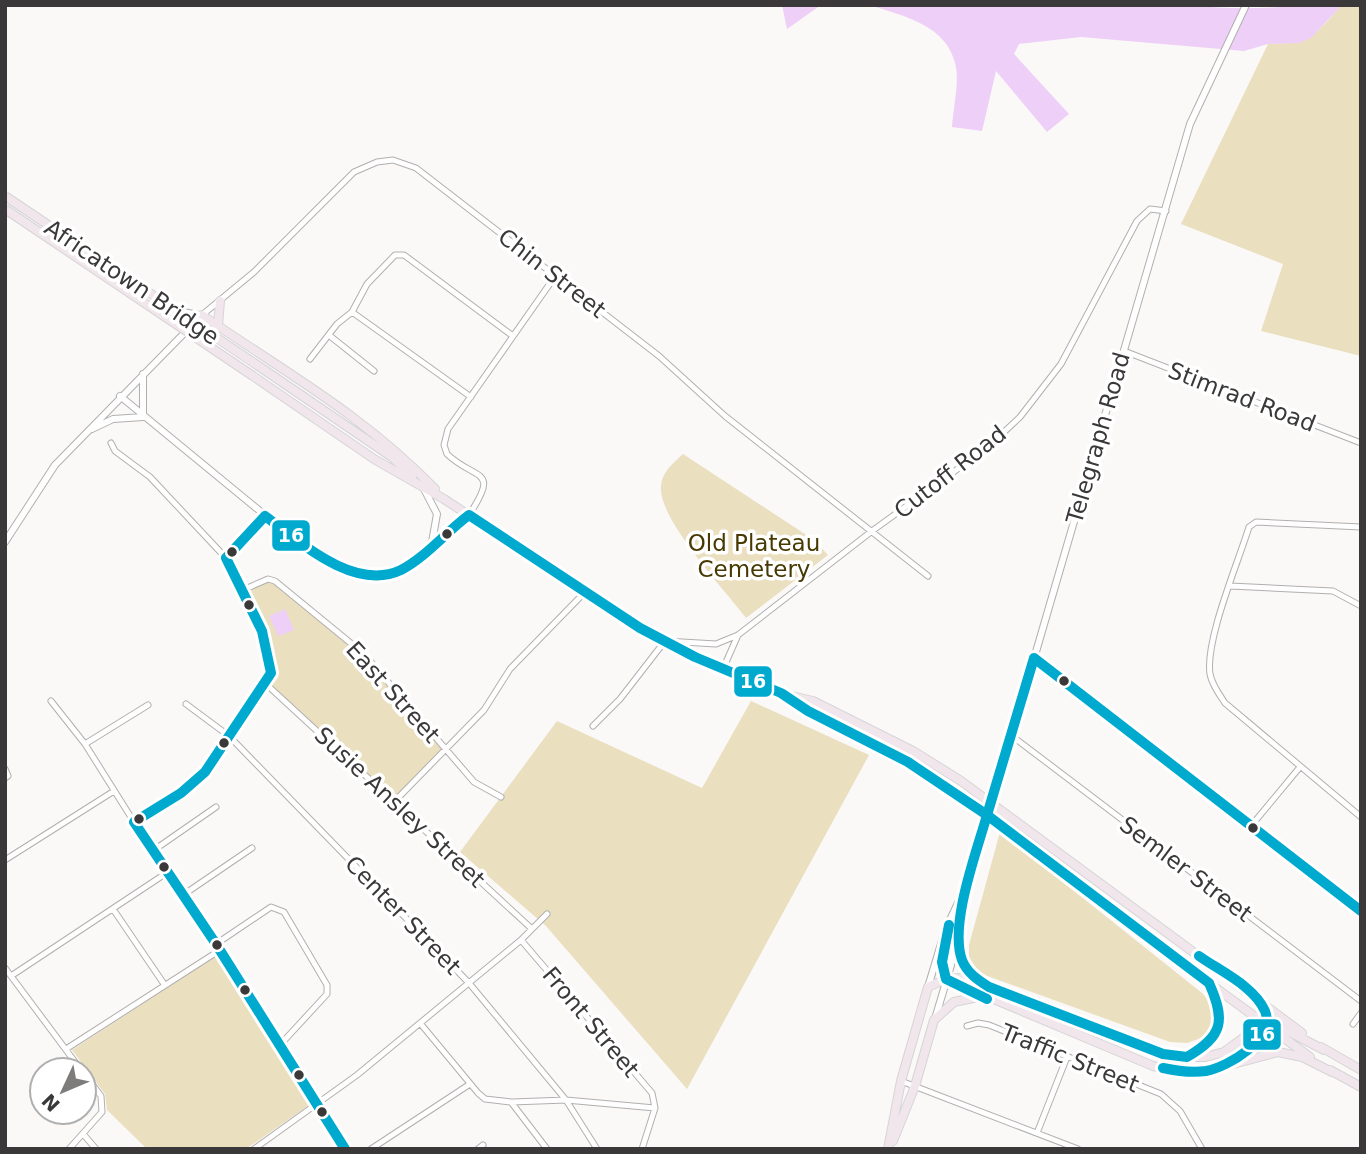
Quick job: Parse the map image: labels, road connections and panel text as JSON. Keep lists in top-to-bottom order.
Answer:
{
  "streets": {
    "main road": ["Africatown Bridge", "Telegraph Road"],
    "street": [
      "Chin Street",
      "Stimrad Road",
      "Cutoff Road",
      "East Street",
      "Susie Ansley Street",
      "Semler Street",
      "Center Street",
      "Front Street",
      "Traffic Street"
    ]
  },
  "crossings": [
    ["Chin Street", "Cutoff Road"],
    ["Stimrad Road", "Telegraph Road"],
    ["Telegraph Road", "Cutoff Road"],
    ["Telegraph Road", "Semler Street"]
  ],
  "parks": ["Old Plateau Cemetery"],
  "lines": ["transit line 16"],
  "north": "bottom left"
}
